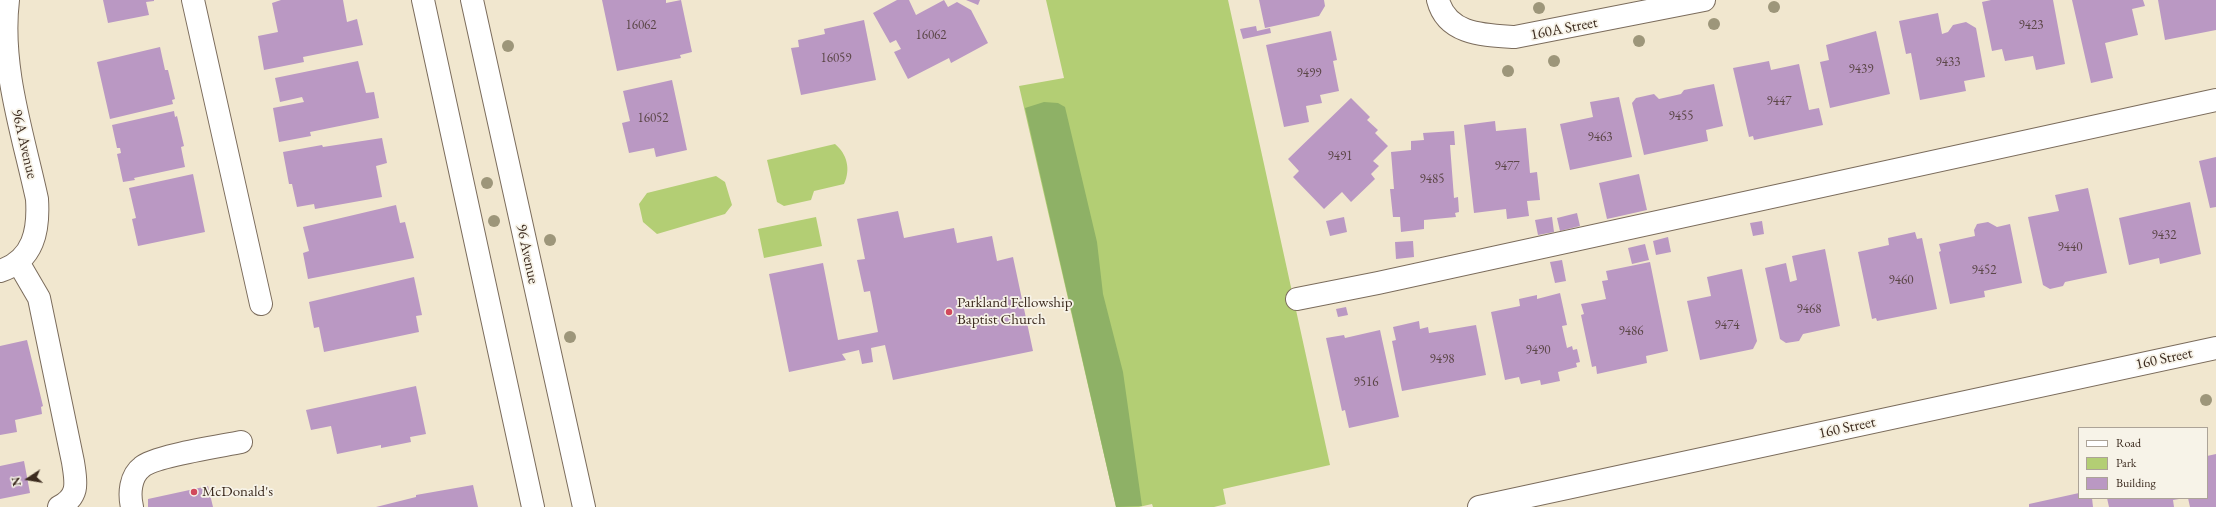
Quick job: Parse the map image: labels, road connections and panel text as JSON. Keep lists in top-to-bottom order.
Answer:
{
  "streets": {
    "main road": [
      "160A Street",
      "96A Avenue",
      "96 Avenue",
      "160 Street"
    ]
  },
  "places": ["Parkland Fellowship Baptist Church", "McDonald's"],
  "house_numbers": [
    "16062",
    "9423",
    "16062",
    "16059",
    "9433",
    "9439",
    "9499",
    "9447",
    "9455",
    "16052",
    "9463",
    "9491",
    "9477",
    "9485",
    "9432",
    "9440",
    "9452",
    "9460",
    "9468",
    "9474",
    "9486",
    "9490",
    "9498",
    "9516"
  ],
  "legend": ["Road", "Park", "Building"],
  "north": "left"
}
